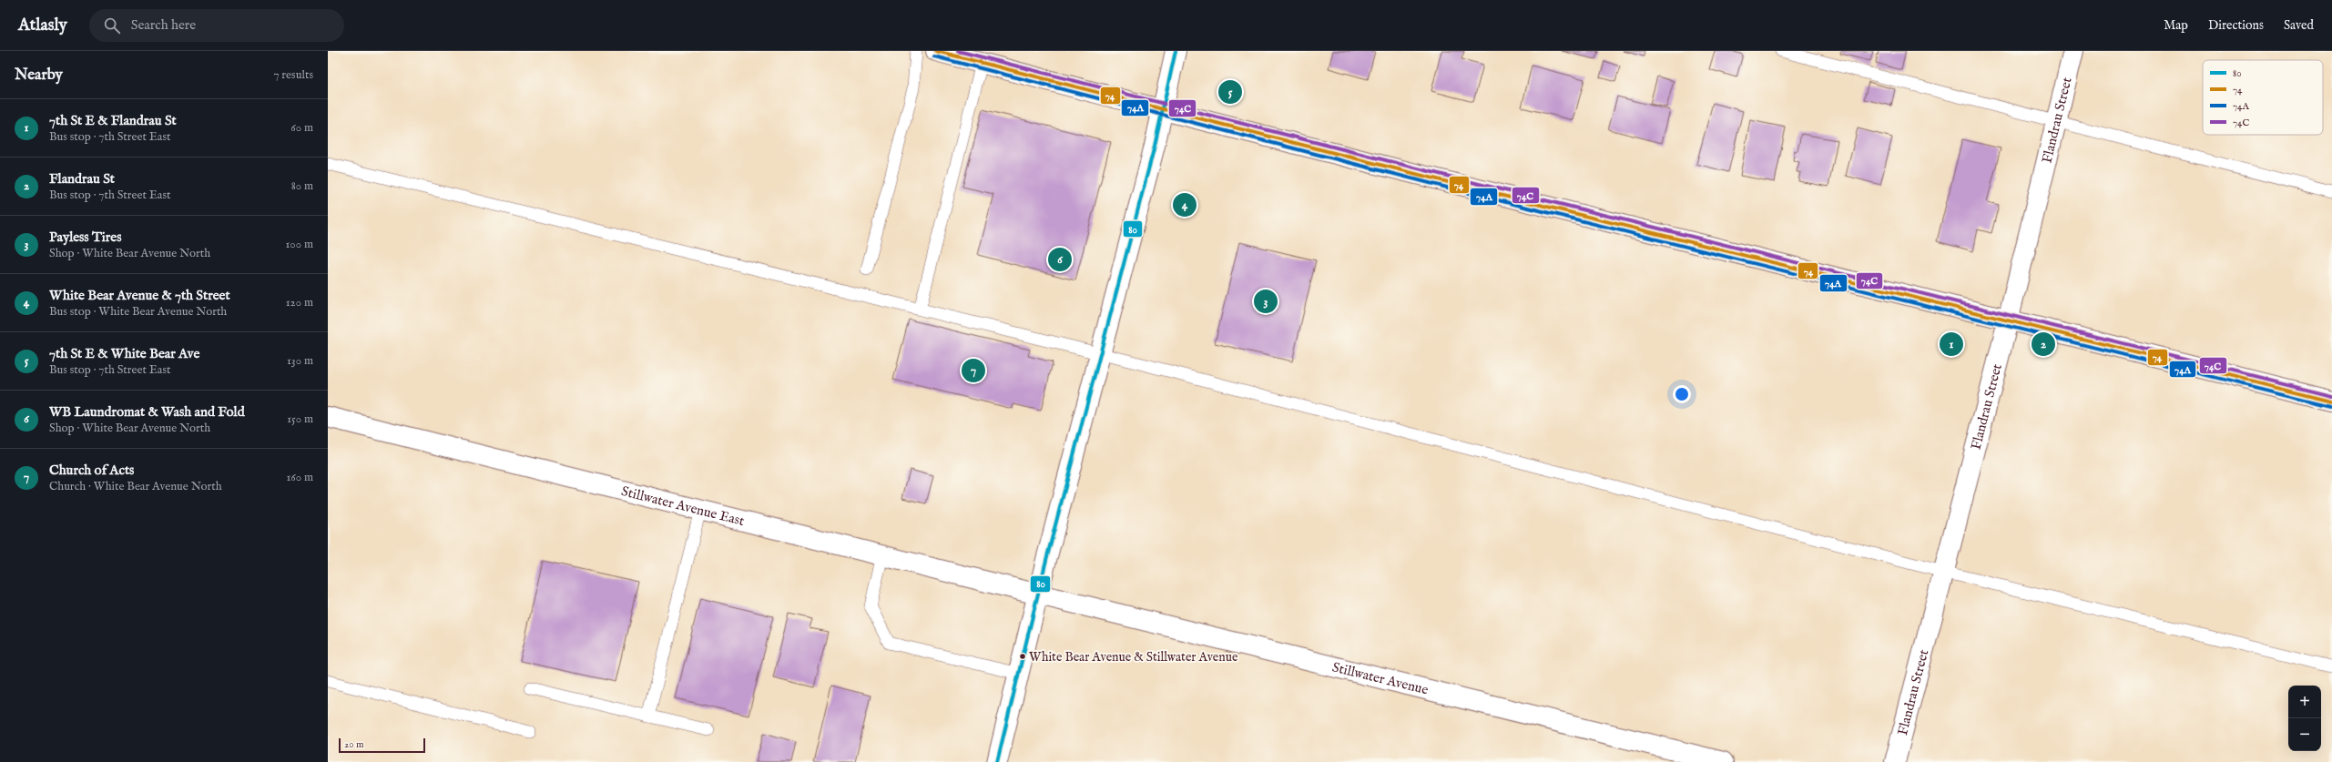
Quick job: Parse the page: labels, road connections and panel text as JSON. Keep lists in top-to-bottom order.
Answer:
{
  "streets": {
    "street": ["Flandrau Street", "Stillwater Avenue East", "Stillwater Avenue"]
  },
  "crossings": [
    ["Stillwater Avenue East", "Stillwater Avenue"]
  ],
  "places": ["White Bear Avenue & Stillwater Avenue"],
  "lines": [
    "transit line 80",
    "transit line 74",
    "transit line 74C",
    "transit line 74A"
  ],
  "legend": [
    "80",
    "74",
    "74A",
    "74C"
  ],
  "scale_bar": "20 m",
  "page": {
    "header": "Atlasly",
    "search": "Search here",
    "nav": ["Map", "Directions", "Saved"],
    "heading": ["Nearby", "7 results"],
    "pins": [
      "5",
      "4",
      "6",
      "3",
      "1",
      "2",
      "7"
    ],
    "list": [
      {
        "mark": "1",
        "name": "7th St E & Flandrau St",
        "note": "Bus stop · 7th Street East",
        "value": "60 m"
      },
      {
        "mark": "2",
        "name": "Flandrau St",
        "note": "Bus stop · 7th Street East",
        "value": "80 m"
      },
      {
        "mark": "3",
        "name": "Payless Tires",
        "note": "Shop · White Bear Avenue North",
        "value": "100 m"
      },
      {
        "mark": "4",
        "name": "White Bear Avenue & 7th Street",
        "note": "Bus stop · White Bear Avenue North",
        "value": "120 m"
      },
      {
        "mark": "5",
        "name": "7th St E & White Bear Ave",
        "note": "Bus stop · 7th Street East",
        "value": "130 m"
      },
      {
        "mark": "6",
        "name": "WB Laundromat & Wash and Fold",
        "note": "Shop · White Bear Avenue North",
        "value": "150 m"
      },
      {
        "mark": "7",
        "name": "Church of Acts",
        "note": "Church · White Bear Avenue North",
        "value": "160 m"
      }
    ],
    "map_buttons": ["+", "−"],
    "scale": "20 m"
  }
}
